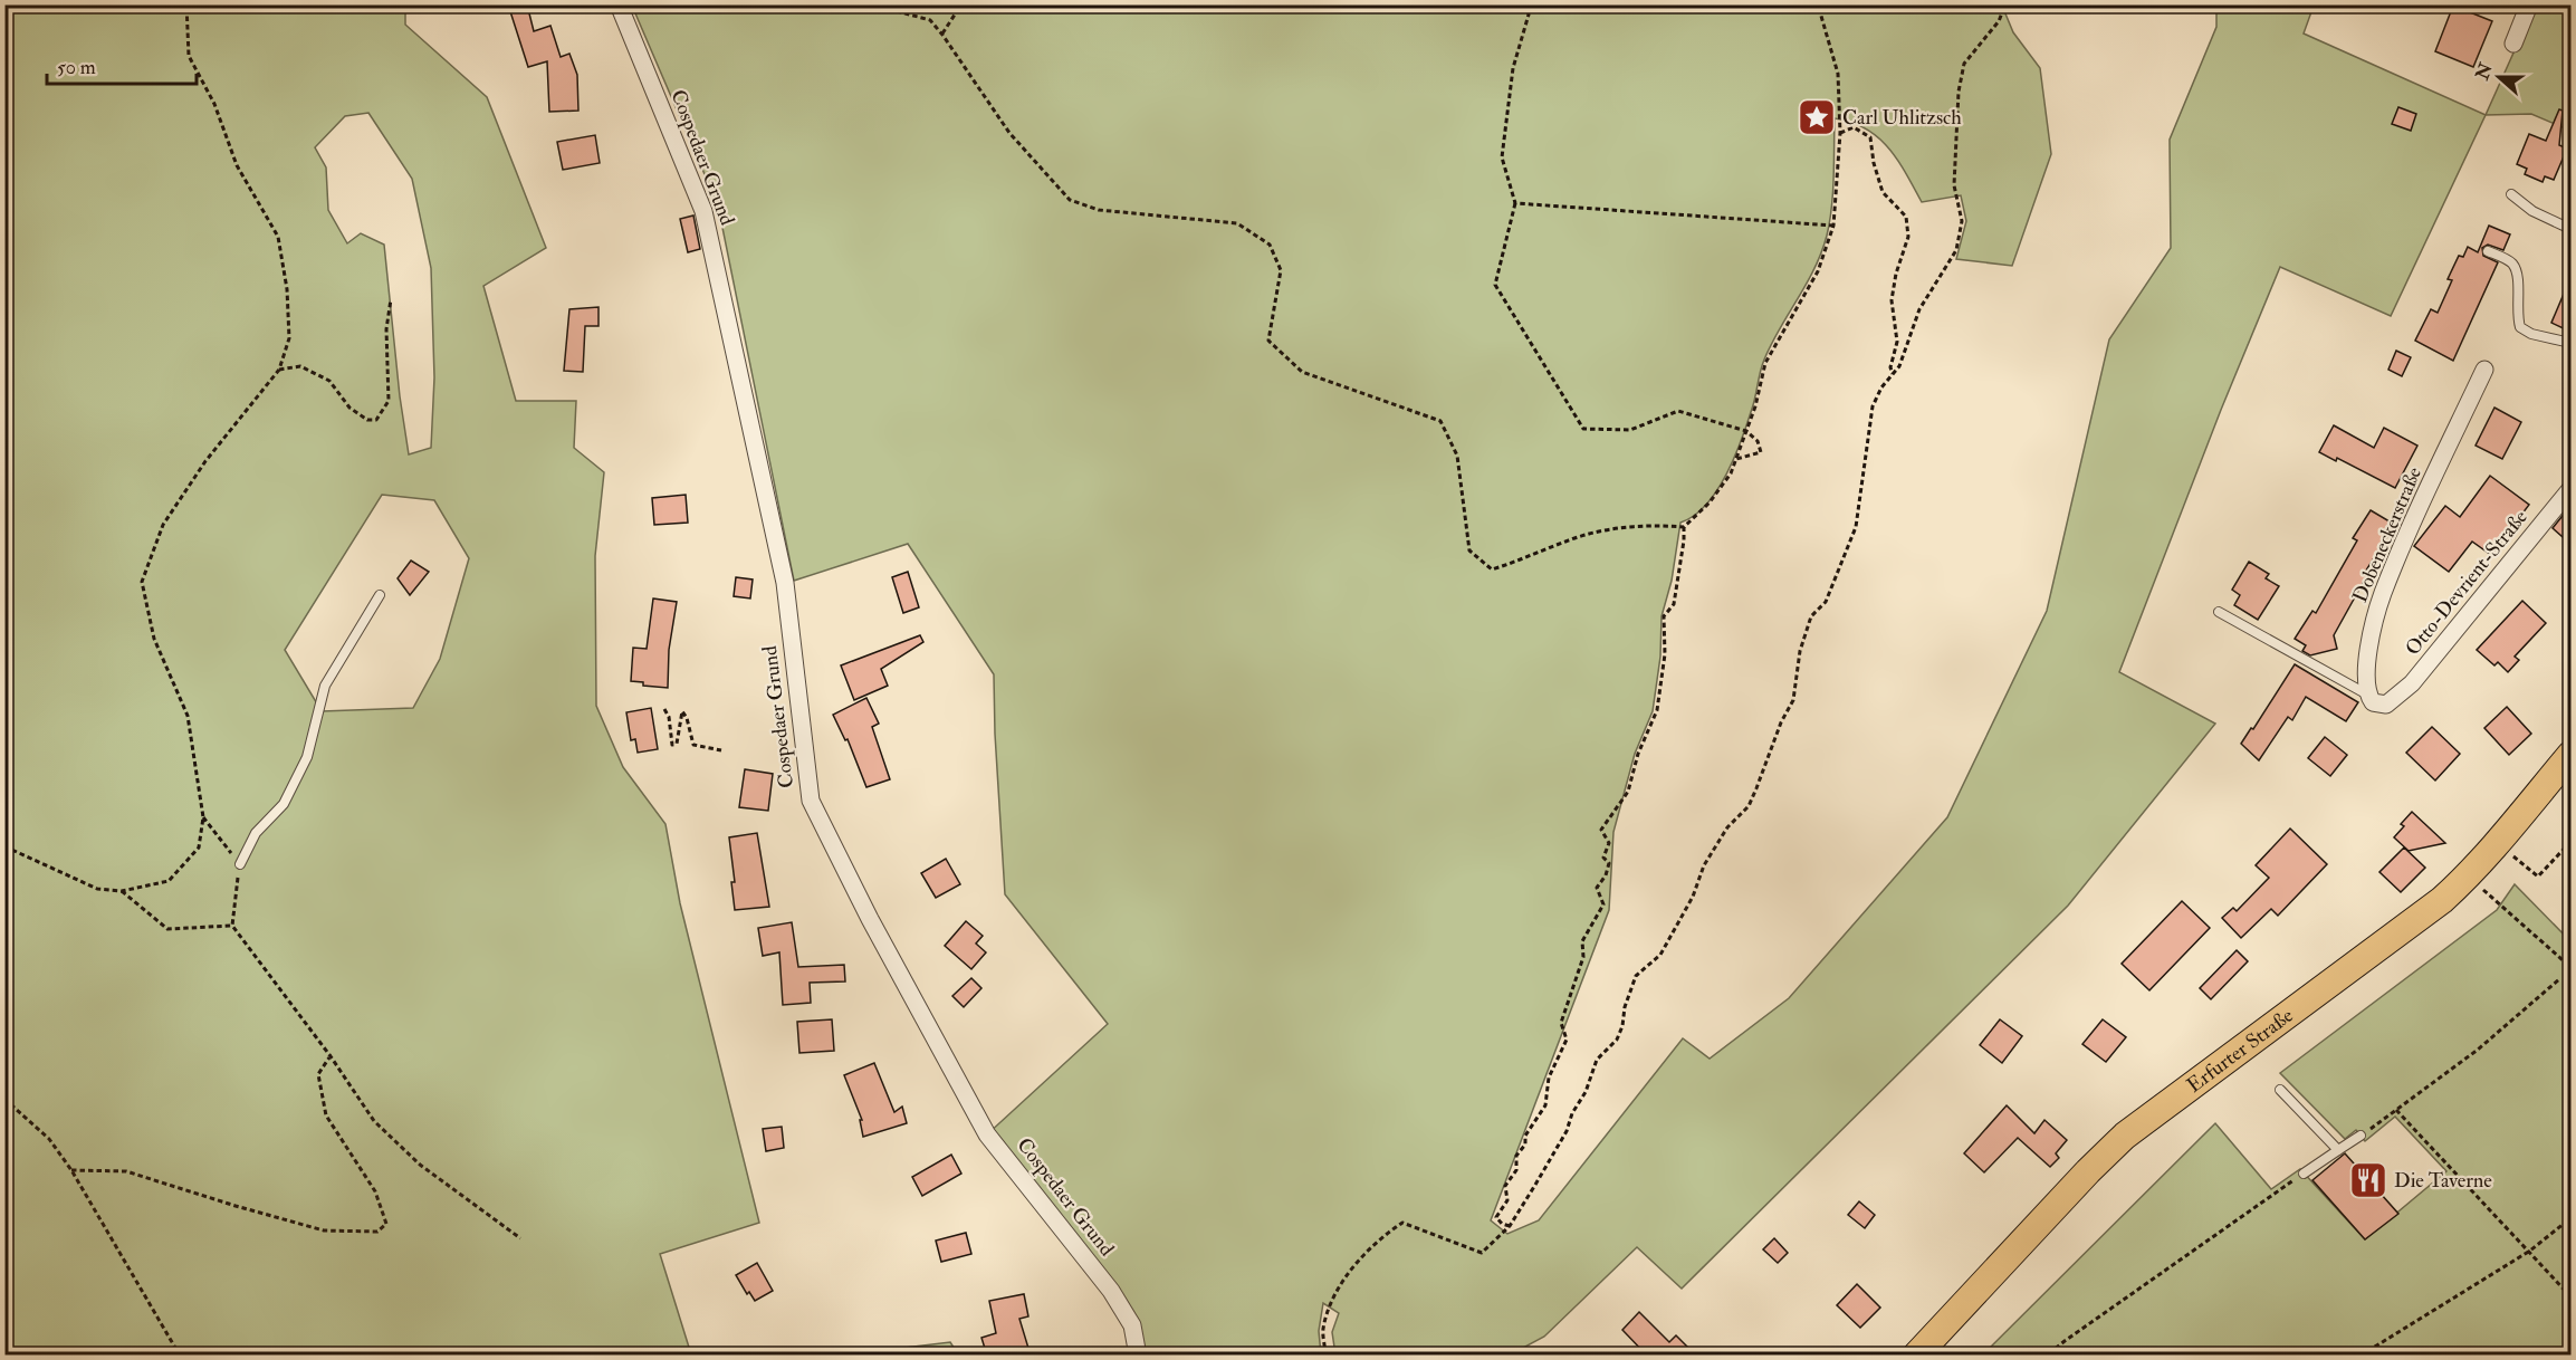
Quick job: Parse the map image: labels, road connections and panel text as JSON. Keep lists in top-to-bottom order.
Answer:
{
  "streets": {
    "main road": ["Erfurter Straße"],
    "street": ["Cospedaer Grund", "Dobeneckerstraße", "Otto-Devrient-Straße"]
  },
  "crossings": [
    ["Dobeneckerstraße", "Otto-Devrient-Straße"]
  ],
  "places": {
    "place": ["Carl Uhlitzsch"],
    "restaurant": ["Die Taverne"]
  },
  "scale_bar": "50 m",
  "north": "left"
}
